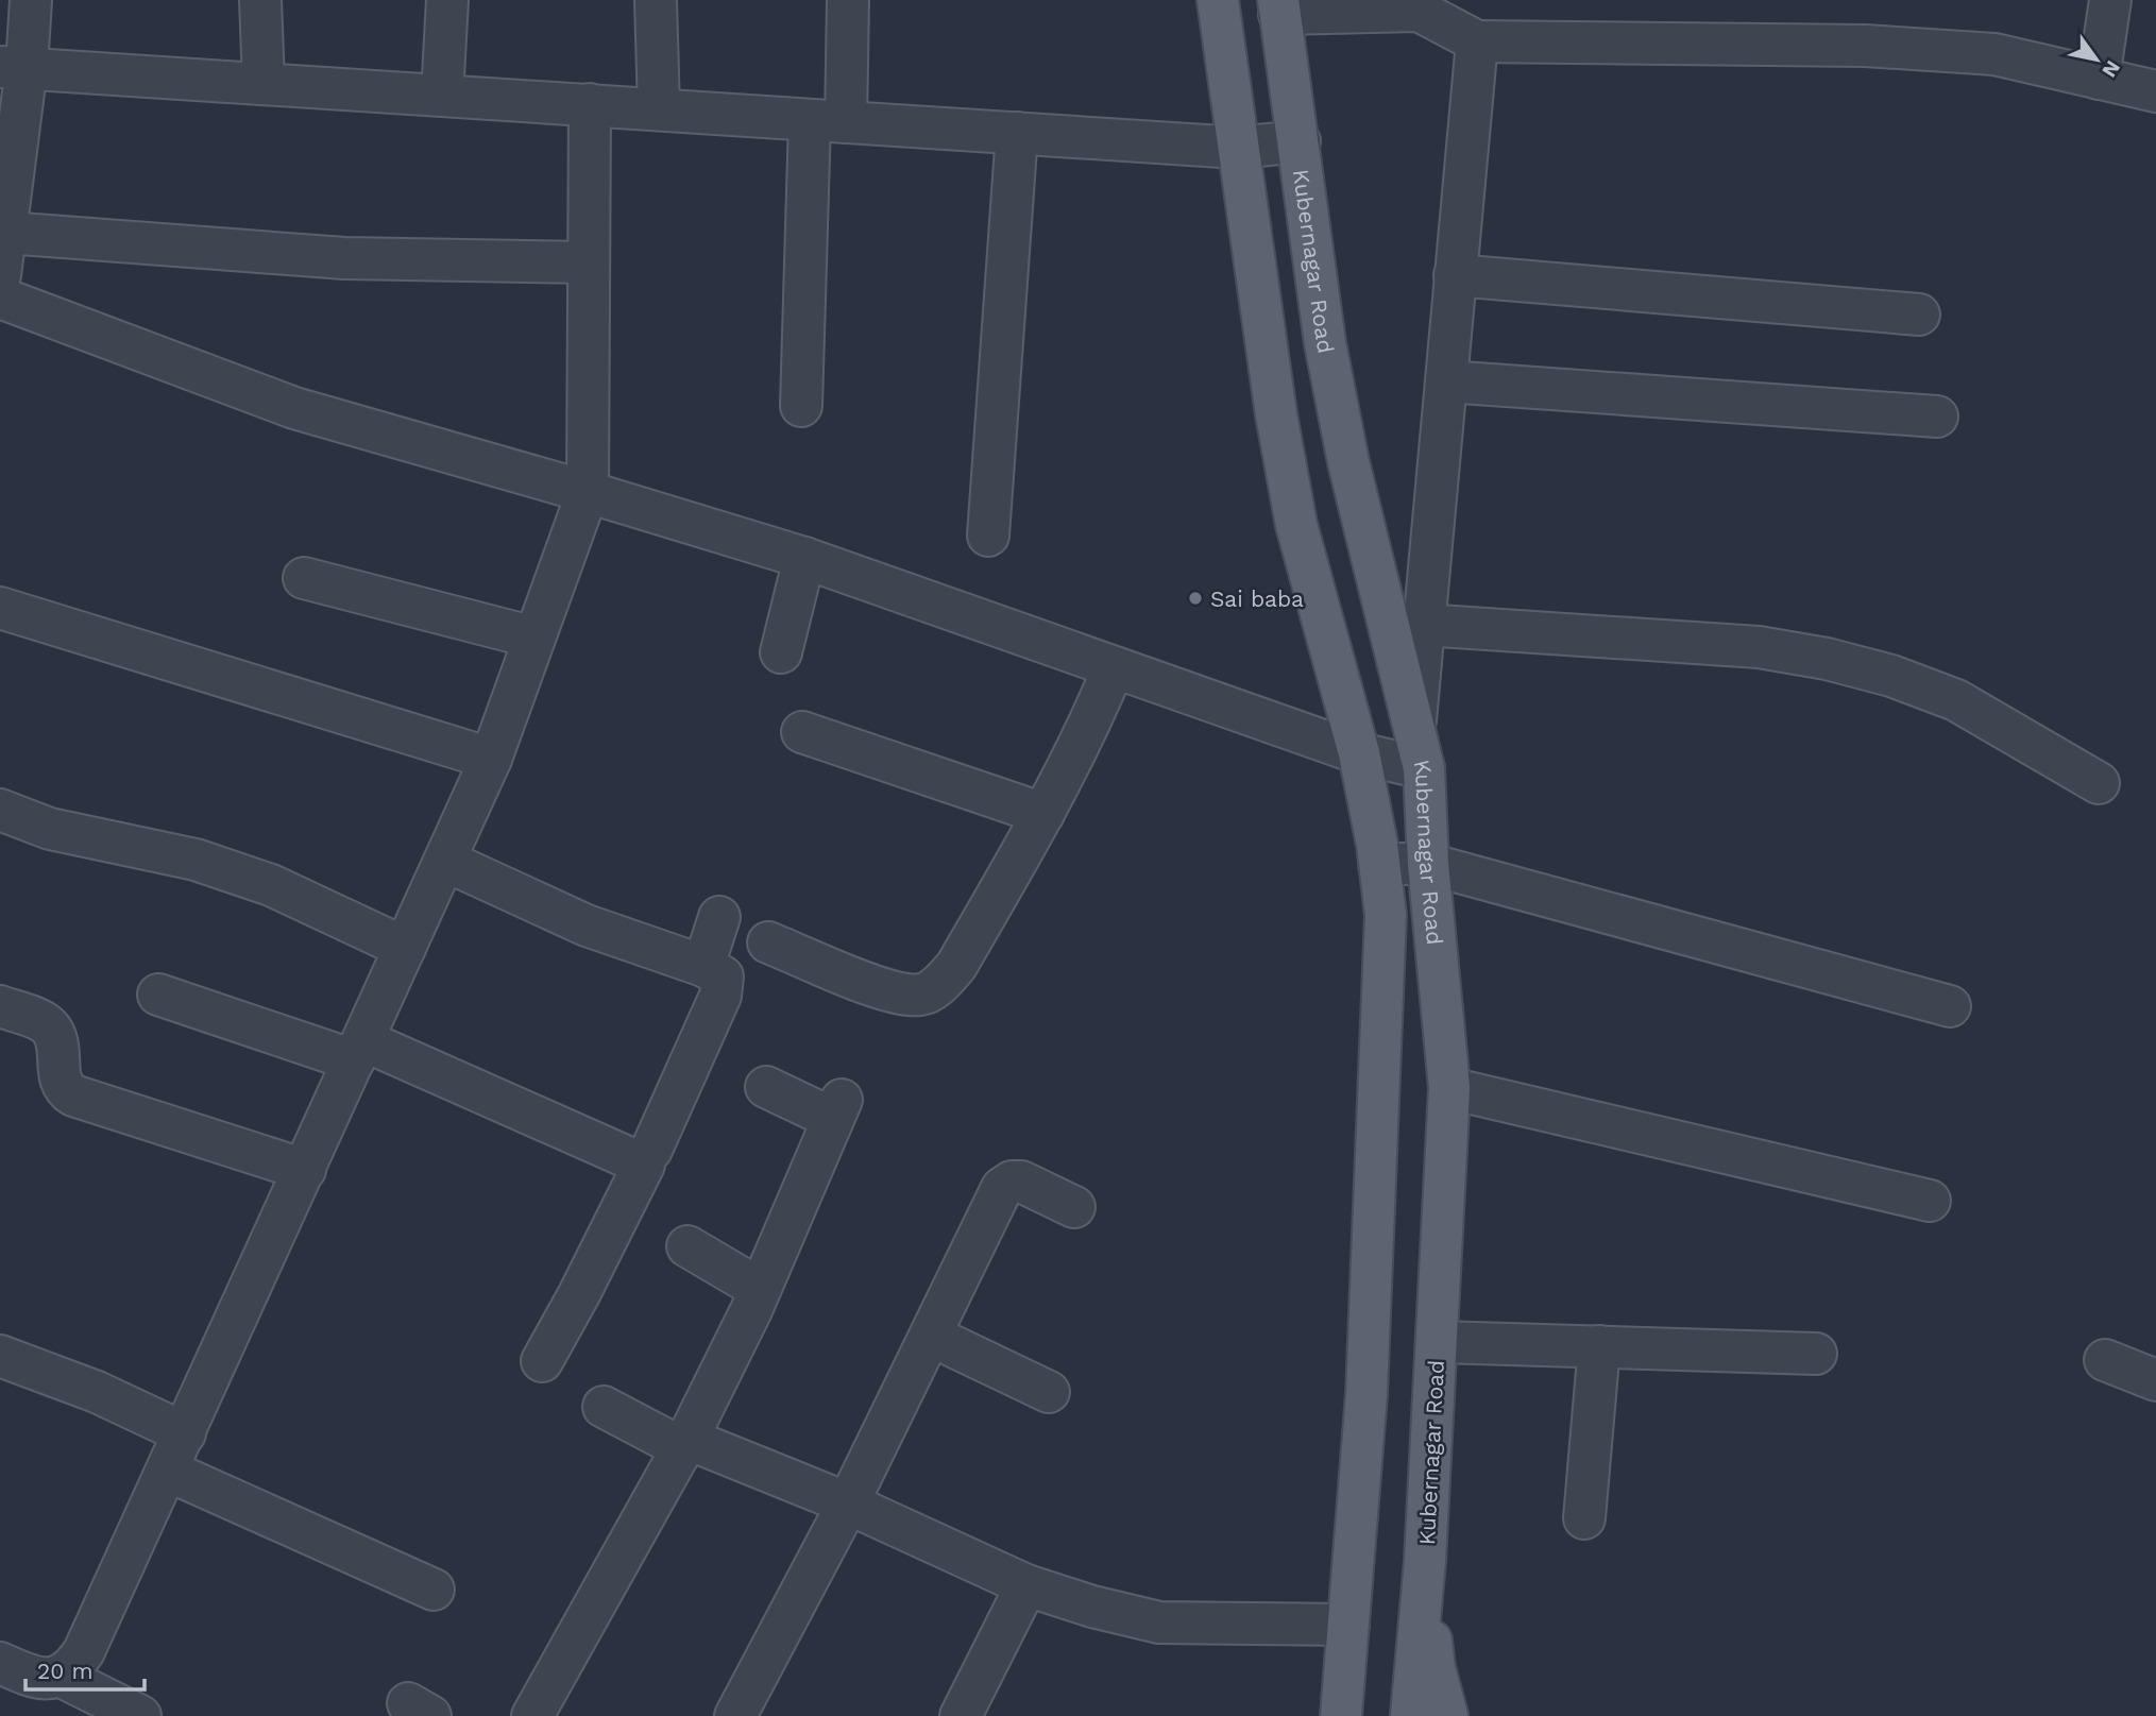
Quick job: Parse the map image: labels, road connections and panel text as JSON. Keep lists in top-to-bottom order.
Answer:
{
  "streets": {
    "main road": ["Kubernagar Road"]
  },
  "places": ["Sai baba"],
  "scale_bar": "20 m",
  "north": "bottom right"
}
